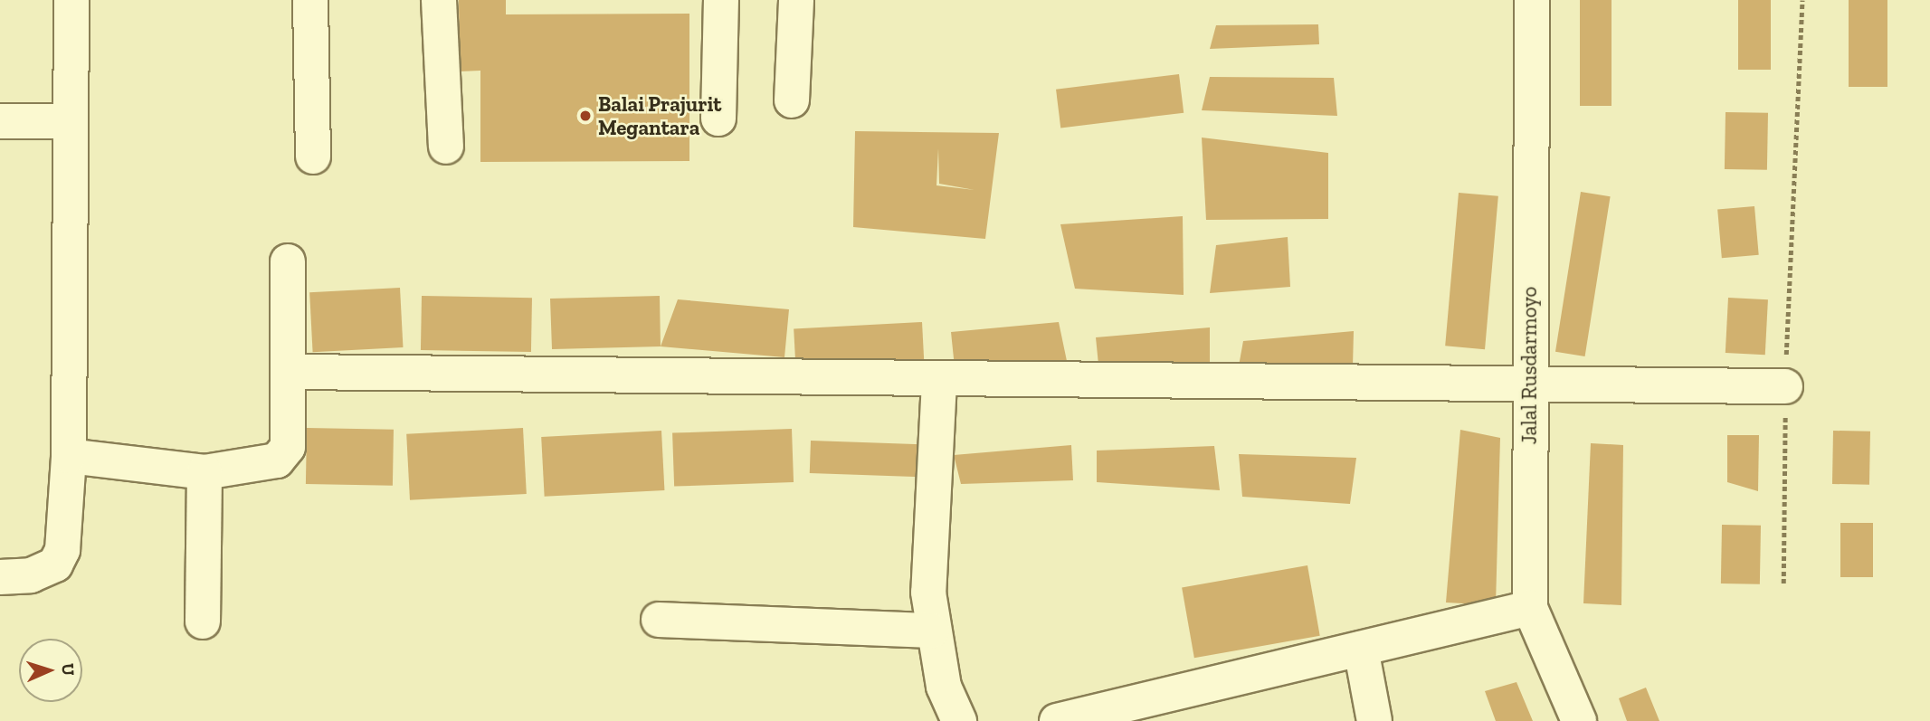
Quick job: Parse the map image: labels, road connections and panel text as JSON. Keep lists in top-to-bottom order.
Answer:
{
  "streets": {
    "street": ["Jalal Rusdarmoyo"]
  },
  "places": ["Balai Prajurit Megantara"],
  "north": "right"
}
